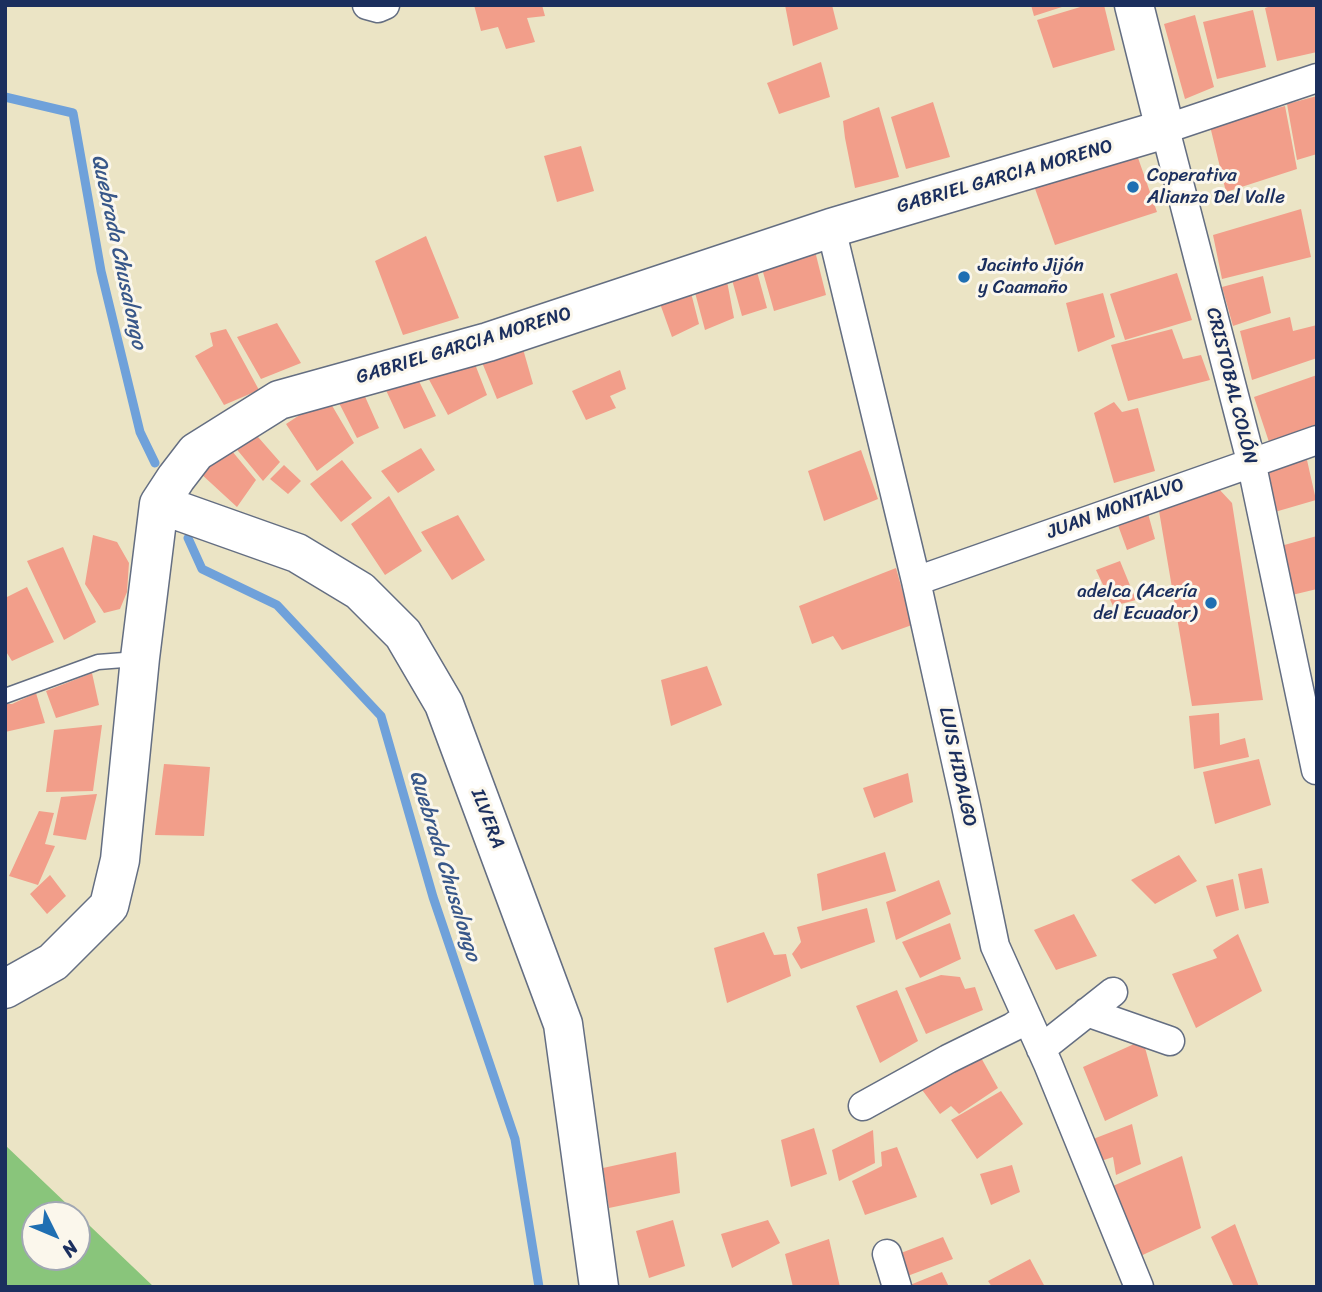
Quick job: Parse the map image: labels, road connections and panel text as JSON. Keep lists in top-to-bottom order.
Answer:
{
  "streets": {
    "street": [
      "GABRIEL GARCIA MORENO",
      "CRISTOBAL COLÓN",
      "JUAN MONTALVO",
      "LUIS HIDALGO",
      "ILVERA"
    ]
  },
  "crossings": [
    ["GABRIEL GARCIA MORENO", "CRISTOBAL COLÓN"],
    ["GABRIEL GARCIA MORENO", "LUIS HIDALGO"],
    ["GABRIEL GARCIA MORENO", "ILVERA"],
    ["CRISTOBAL COLÓN", "JUAN MONTALVO"],
    ["JUAN MONTALVO", "LUIS HIDALGO"]
  ],
  "water": ["Quebrada Chusalongo"],
  "places": ["Coperativa Alianza Del Valle", "Jacinto Jijón y Caamaño", "adelca (Acería del Ecuador)"],
  "north": "bottom right"
}
